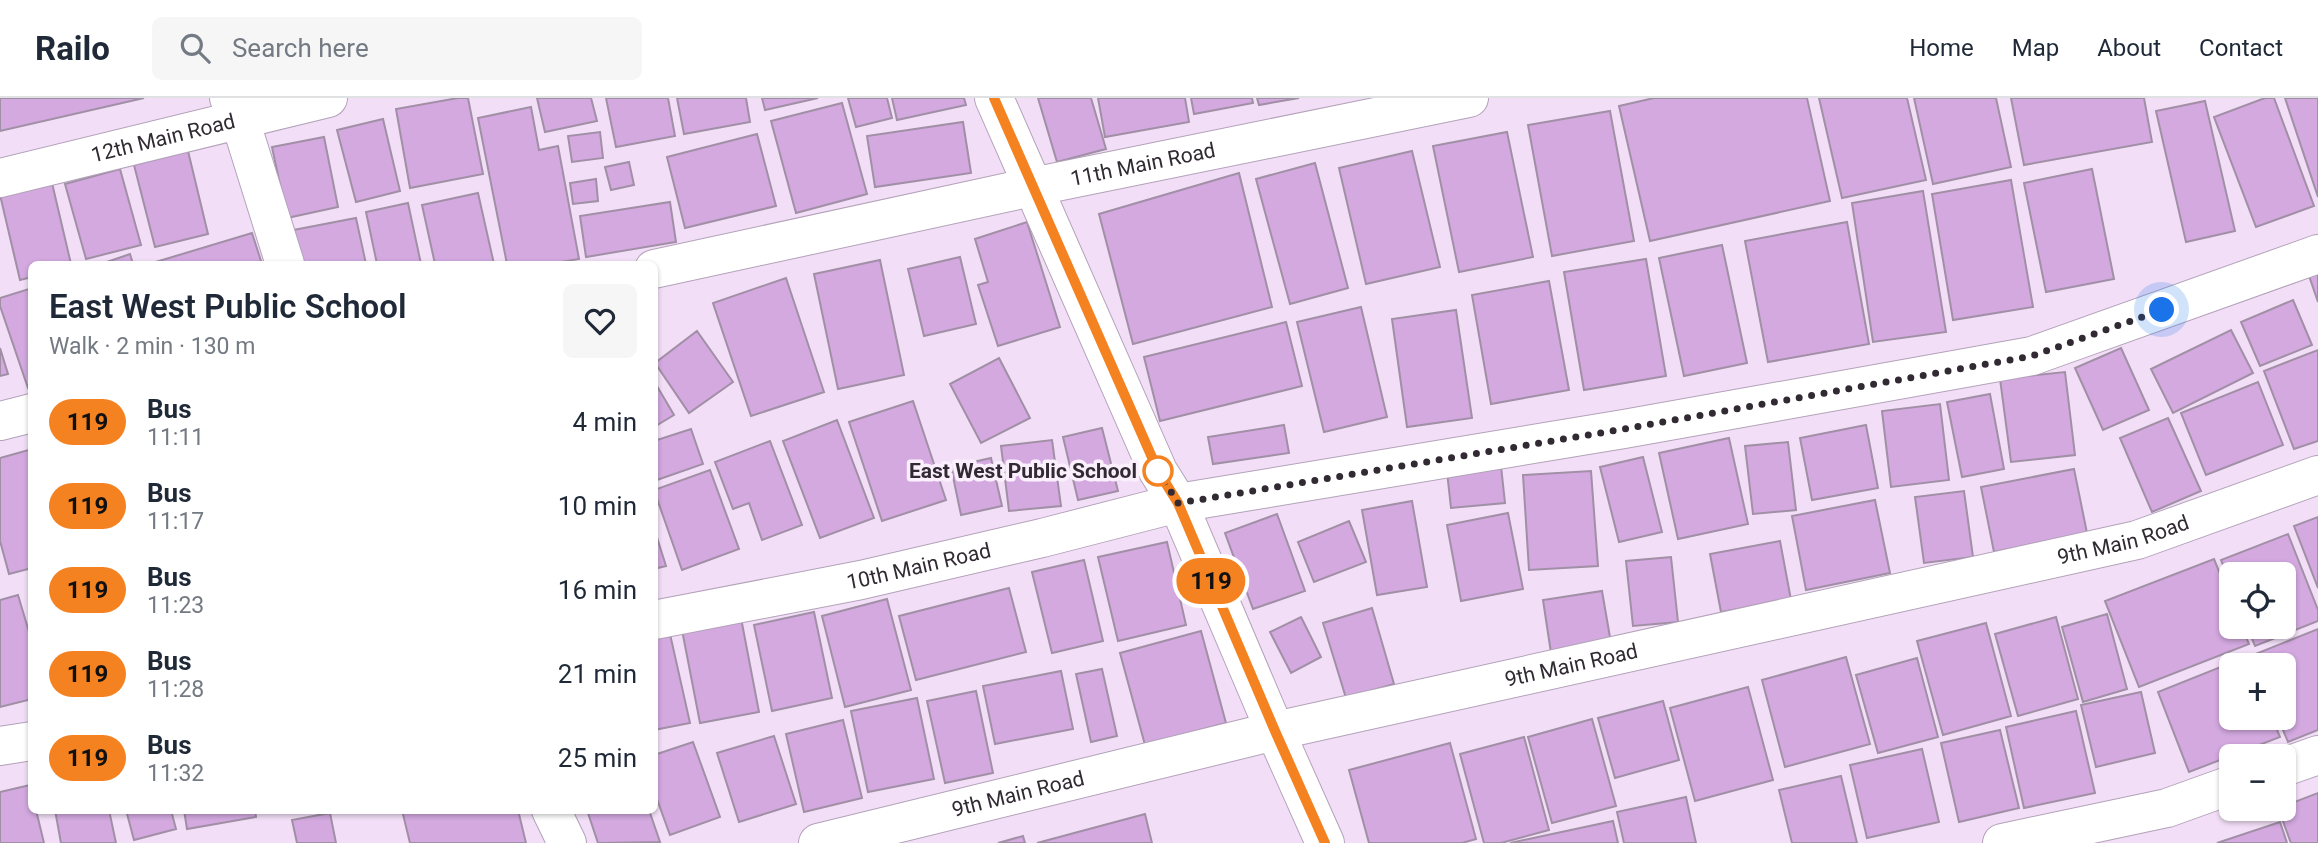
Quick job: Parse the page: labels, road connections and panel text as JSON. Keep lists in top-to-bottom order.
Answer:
{
  "streets": {
    "street": [
      "12th Main Road",
      "11th Main Road",
      "9th Main Road",
      "10th Main Road"
    ]
  },
  "places": ["East West Public School"],
  "lines": ["bus line 119"],
  "page": {
    "header": "Railo",
    "search": "Search here",
    "nav": [
      "Home",
      "Map",
      "About",
      "Contact"
    ],
    "on_map": "119",
    "heading": ["East West Public School", "Walk · 2 min · 130 m"],
    "list": [
      {
        "mark": "119",
        "name": "Bus",
        "note": "11:11",
        "value": "4 min"
      },
      {
        "mark": "119",
        "name": "Bus",
        "note": "11:17",
        "value": "10 min"
      },
      {
        "mark": "119",
        "name": "Bus",
        "note": "11:23",
        "value": "16 min"
      },
      {
        "mark": "119",
        "name": "Bus",
        "note": "11:28",
        "value": "21 min"
      },
      {
        "mark": "119",
        "name": "Bus",
        "note": "11:32",
        "value": "25 min"
      }
    ],
    "map_buttons": ["+", "−"]
  }
}
